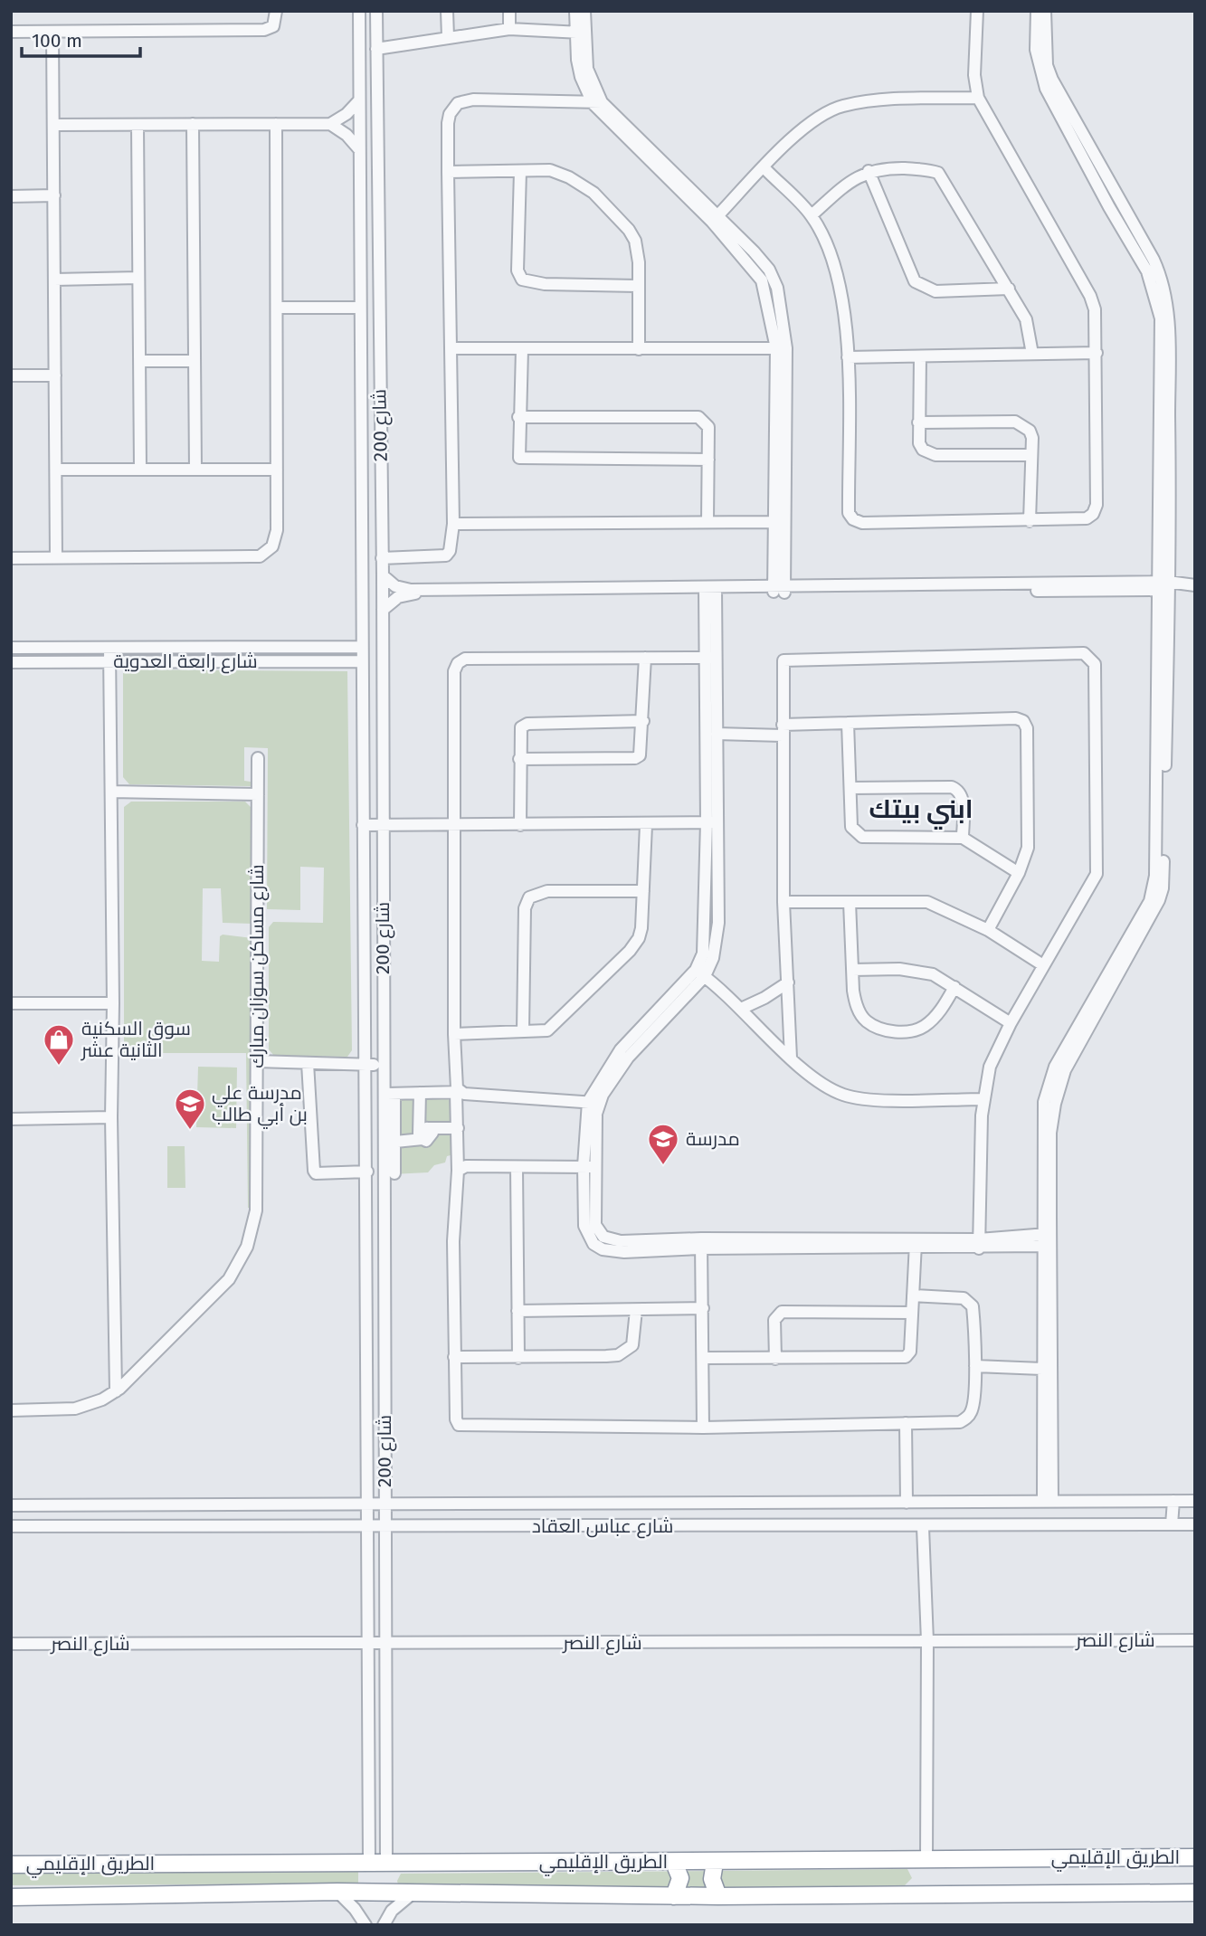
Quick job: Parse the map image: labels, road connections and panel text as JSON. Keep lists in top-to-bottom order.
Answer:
{
  "streets": {
    "highway": ["الطريق الإقليمي"],
    "street": [
      "شارع 200",
      "شارع رابعة العدوية",
      "شارع مساكن سوزان مبارك",
      "شارع عباس العقاد",
      "شارع النصر"
    ]
  },
  "crossings": [
    ["شارع 200", "شارع رابعة العدوية"],
    ["شارع 200", "شارع عباس العقاد"],
    ["شارع 200", "شارع النصر"],
    ["شارع 200", "الطريق الإقليمي"]
  ],
  "districts": ["ابني بيتك"],
  "places": {
    "shop": ["سوق السكنية الثانية عشر"],
    "school or university": ["مدرسة علي بن أبي طالب", "مدرسة"]
  },
  "scale_bar": "100 m"
}
